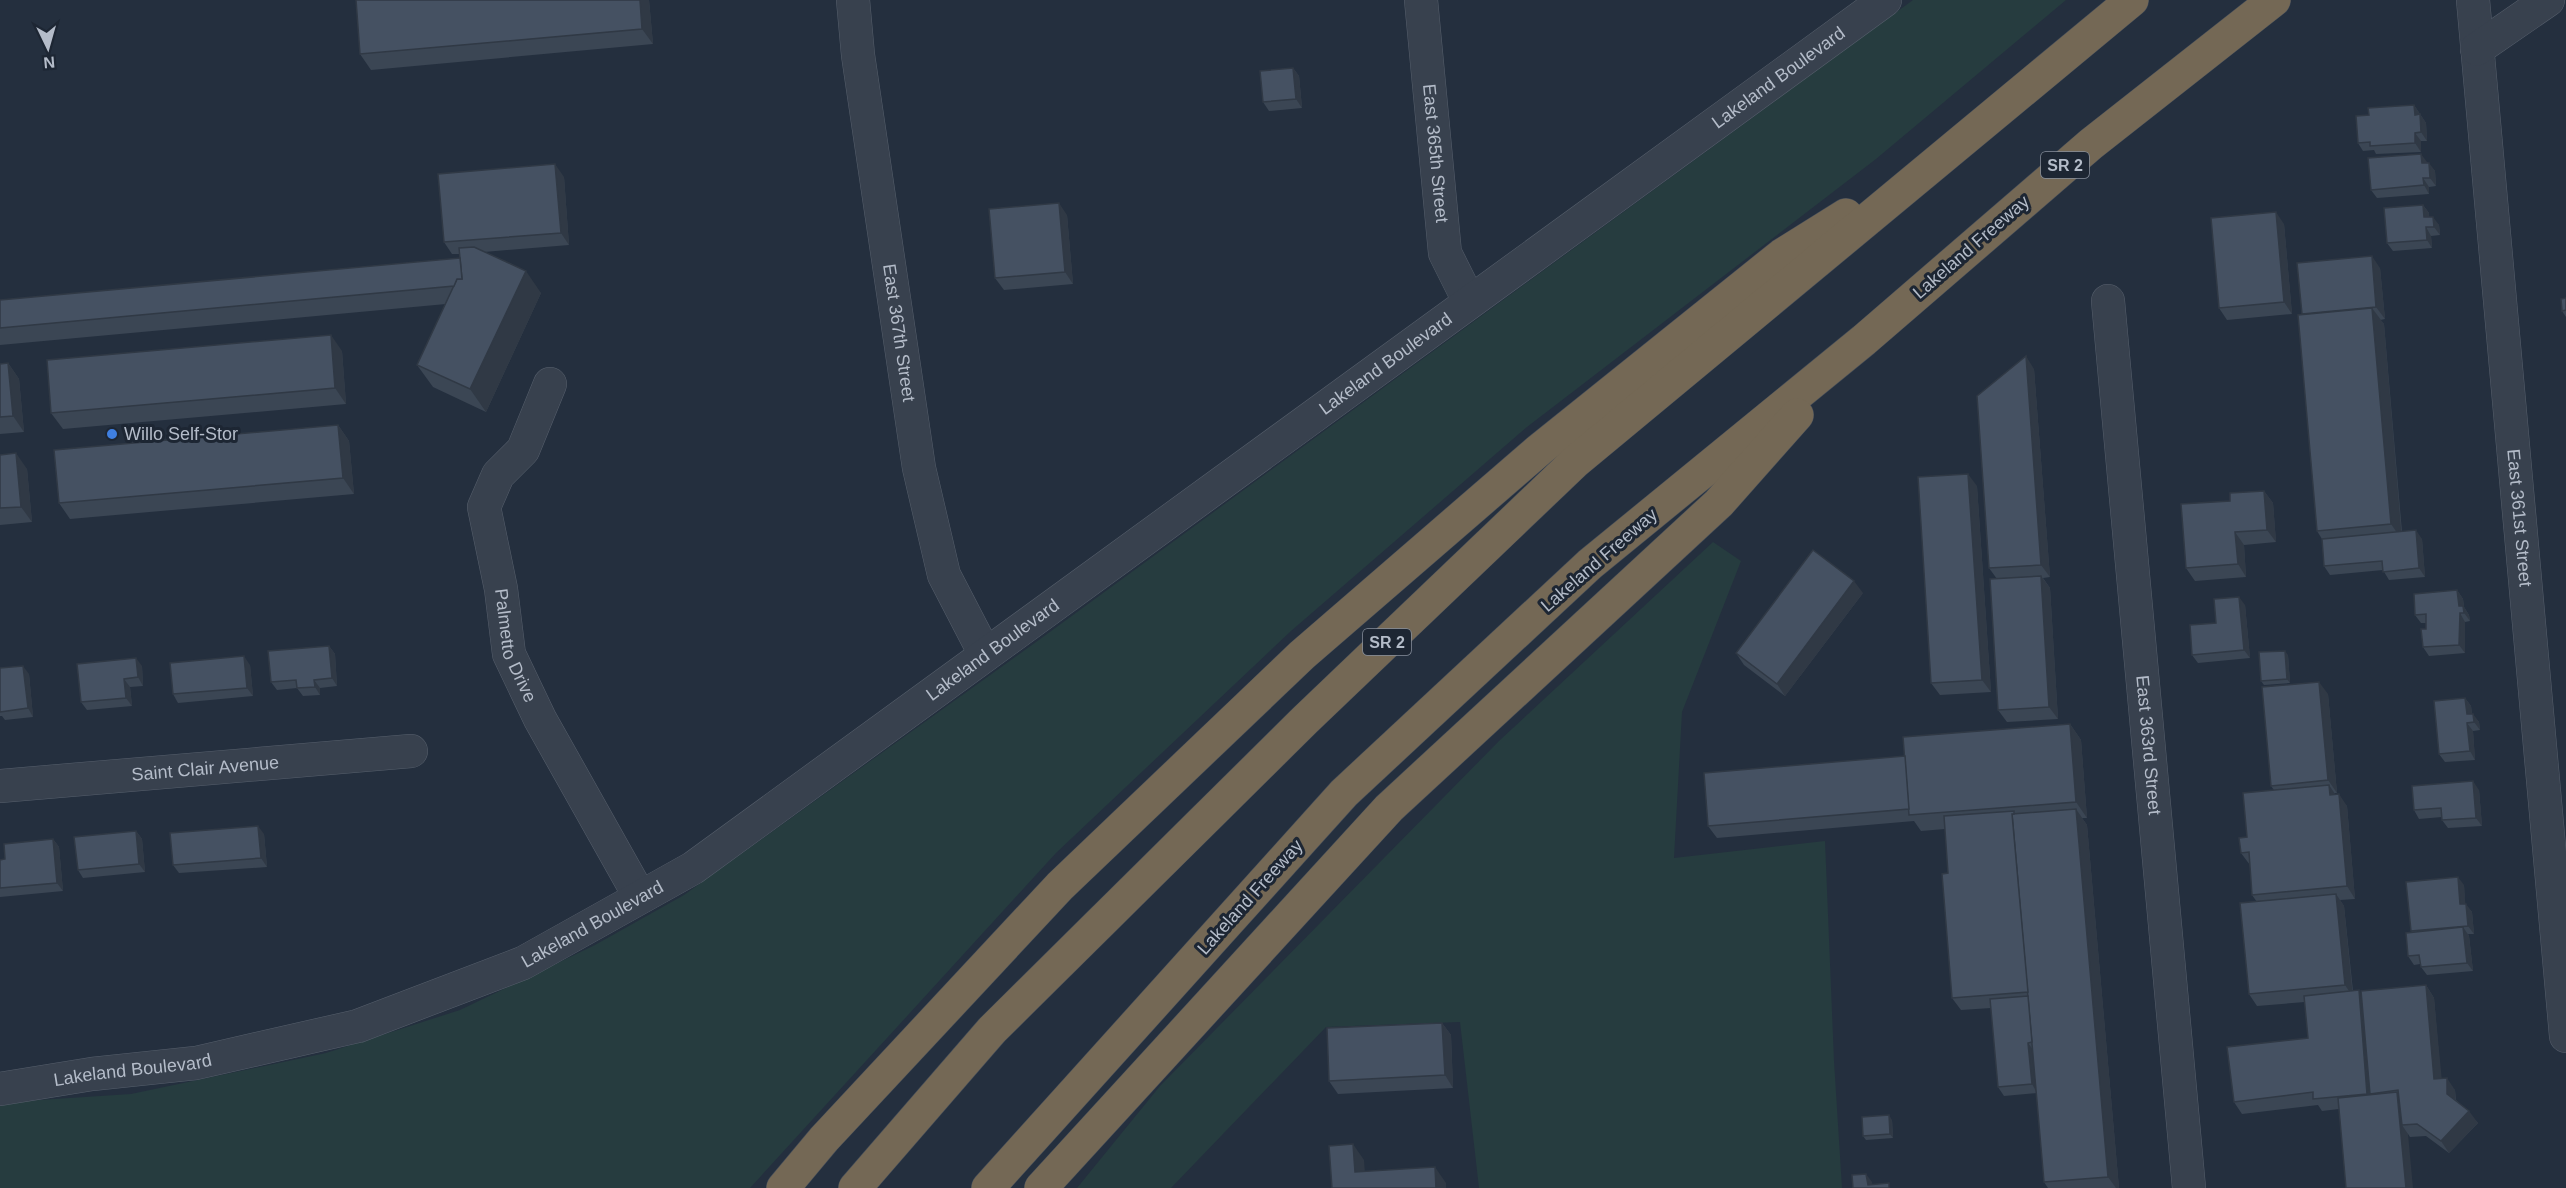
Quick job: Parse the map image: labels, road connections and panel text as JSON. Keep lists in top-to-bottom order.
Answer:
{
  "streets": {
    "highway": ["SR 2", "Lakeland Freeway"],
    "street": [
      "Lakeland Boulevard",
      "East 365th Street",
      "East 367th Street",
      "East 361st Street",
      "Palmetto Drive",
      "East 363rd Street",
      "Saint Clair Avenue"
    ]
  },
  "crossings": [
    ["Lakeland Boulevard", "East 365th Street"],
    ["Lakeland Boulevard", "East 367th Street"],
    ["Lakeland Boulevard", "Palmetto Drive"]
  ],
  "places": ["Willo Self-Stor"],
  "north": "bottom"
}
